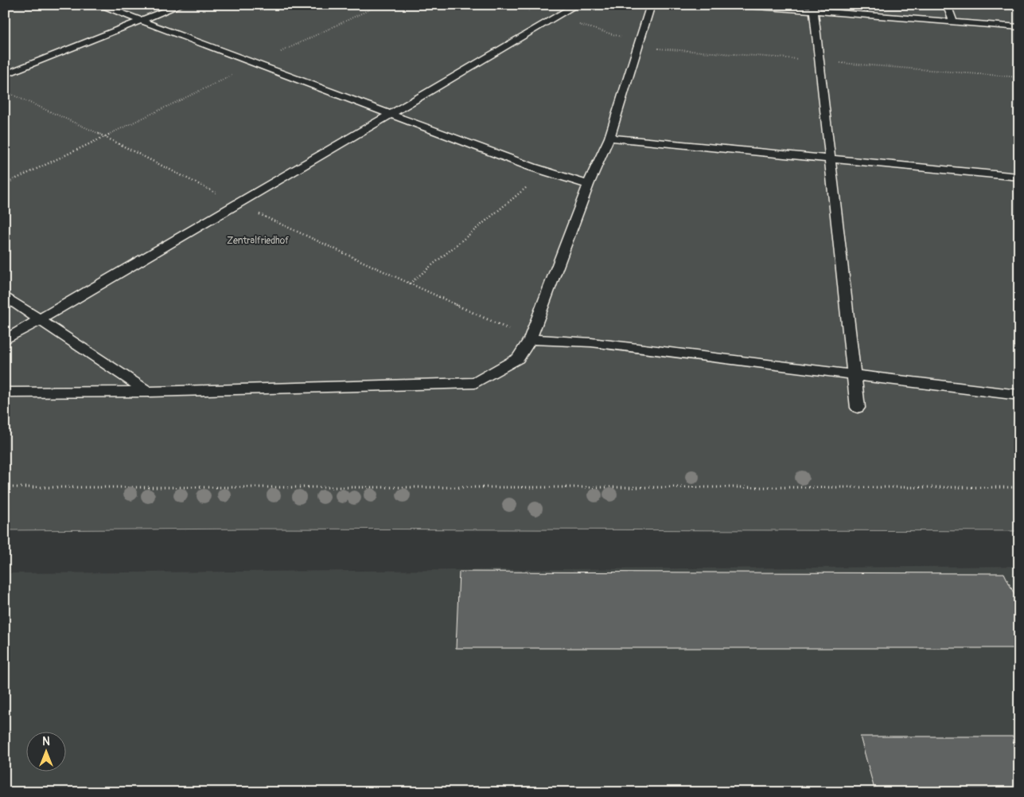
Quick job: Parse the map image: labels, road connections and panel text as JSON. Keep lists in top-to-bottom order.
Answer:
{
  "parks": ["Zentralfriedhof"],
  "north": "top"
}
